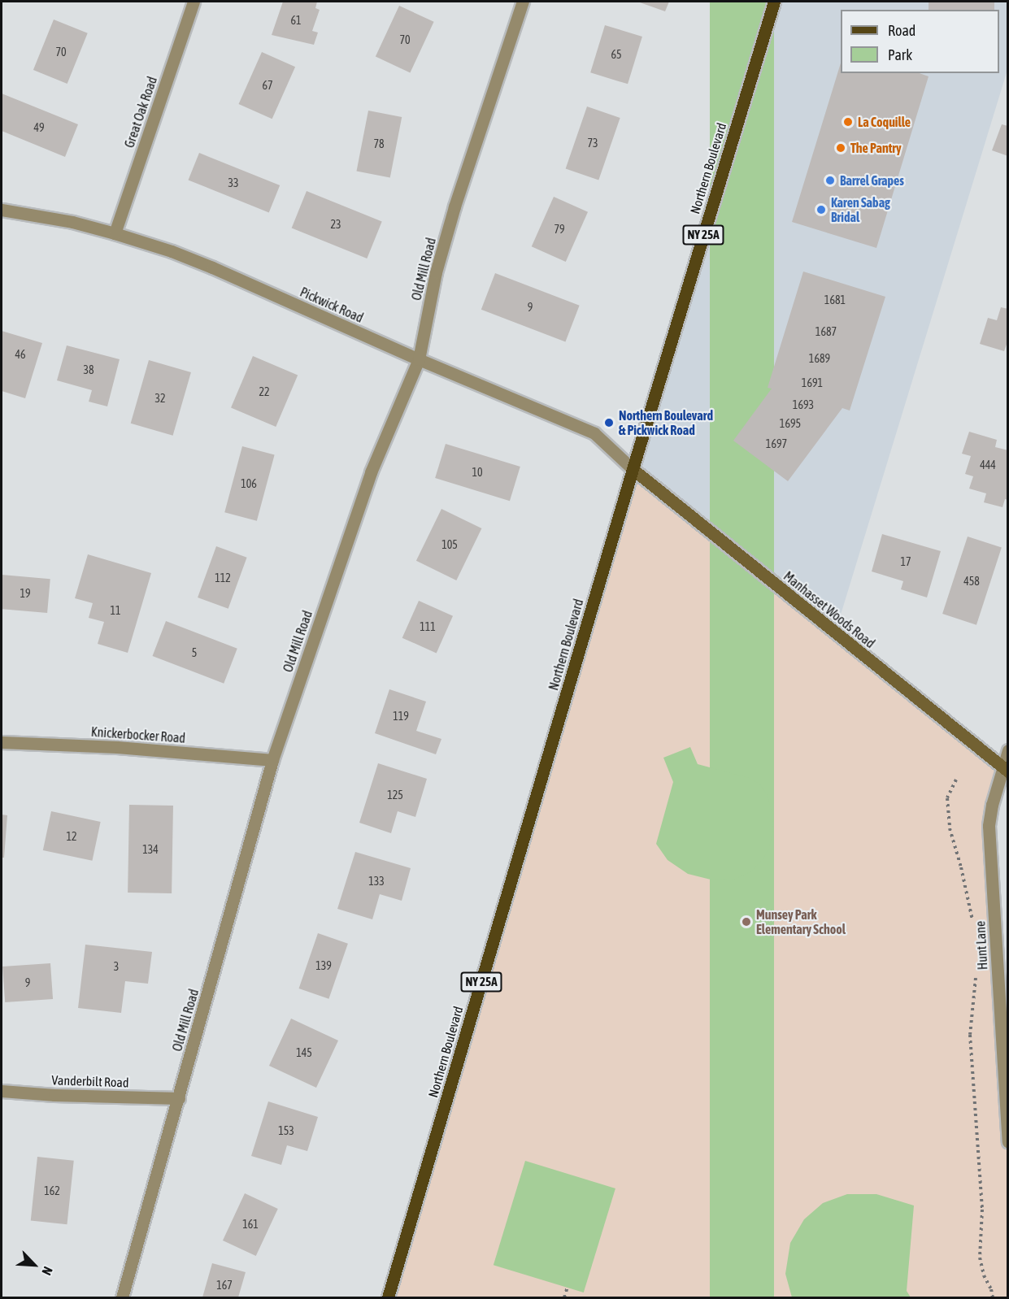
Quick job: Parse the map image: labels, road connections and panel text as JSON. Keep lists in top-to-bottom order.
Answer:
{
  "streets": {
    "main road": ["Northern Boulevard", "NY 25A"],
    "street": [
      "Great Oak Road",
      "Old Mill Road",
      "Pickwick Road",
      "Manhasset Woods Road",
      "Knickerbocker Road",
      "Hunt Lane",
      "Vanderbilt Road"
    ]
  },
  "crossings": [
    ["Great Oak Road", "Pickwick Road"],
    ["Northern Boulevard", "Pickwick Road"],
    ["Northern Boulevard", "Manhasset Woods Road"],
    ["Old Mill Road", "Pickwick Road"],
    ["Old Mill Road", "Knickerbocker Road"],
    ["Old Mill Road", "Vanderbilt Road"],
    ["Pickwick Road", "Manhasset Woods Road"],
    ["Manhasset Woods Road", "Hunt Lane"]
  ],
  "places": [
    "La Coquille",
    "The Pantry",
    "Barrel Grapes",
    "Karen Sabag Bridal",
    "Northern Boulevard & Pickwick Road",
    "Munsey Park Elementary School"
  ],
  "house_numbers": [
    "61",
    "70",
    "70",
    "65",
    "67",
    "49",
    "73",
    "78",
    "33",
    "23",
    "79",
    "1681",
    "9",
    "1687",
    "46",
    "1689",
    "38",
    "1691",
    "22",
    "32",
    "1693",
    "1695",
    "1697",
    "444",
    "10",
    "106",
    "105",
    "17",
    "112",
    "458",
    "19",
    "11",
    "111",
    "5",
    "119",
    "125",
    "12",
    "134",
    "133",
    "139",
    "3",
    "9",
    "145",
    "153",
    "162",
    "161",
    "167"
  ],
  "legend": ["Road", "Park"],
  "north": "bottom right"
}
